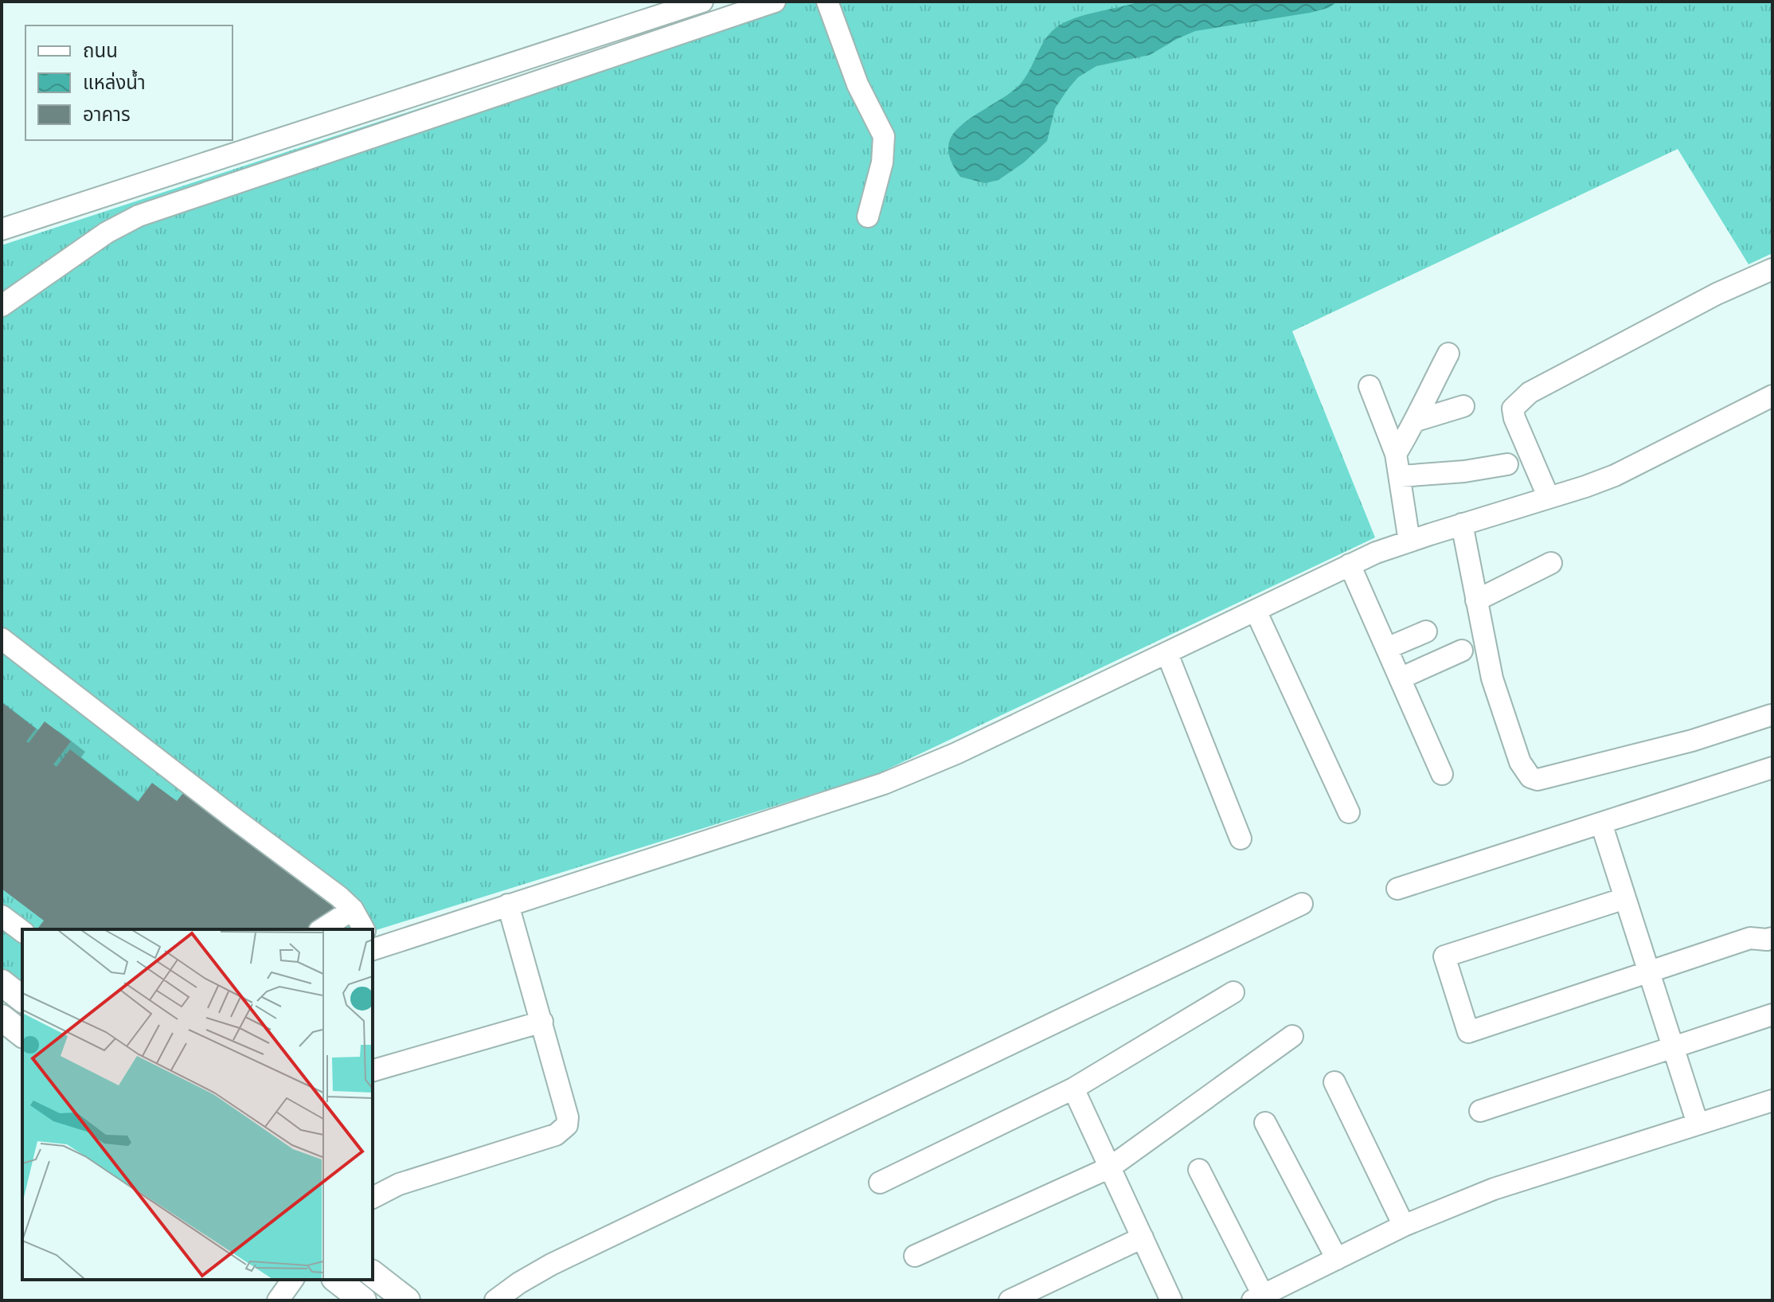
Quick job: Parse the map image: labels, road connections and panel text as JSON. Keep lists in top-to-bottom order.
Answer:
{
  "legend": ["ถนน", "แหล่งน้ำ", "อาคาร"]
}
